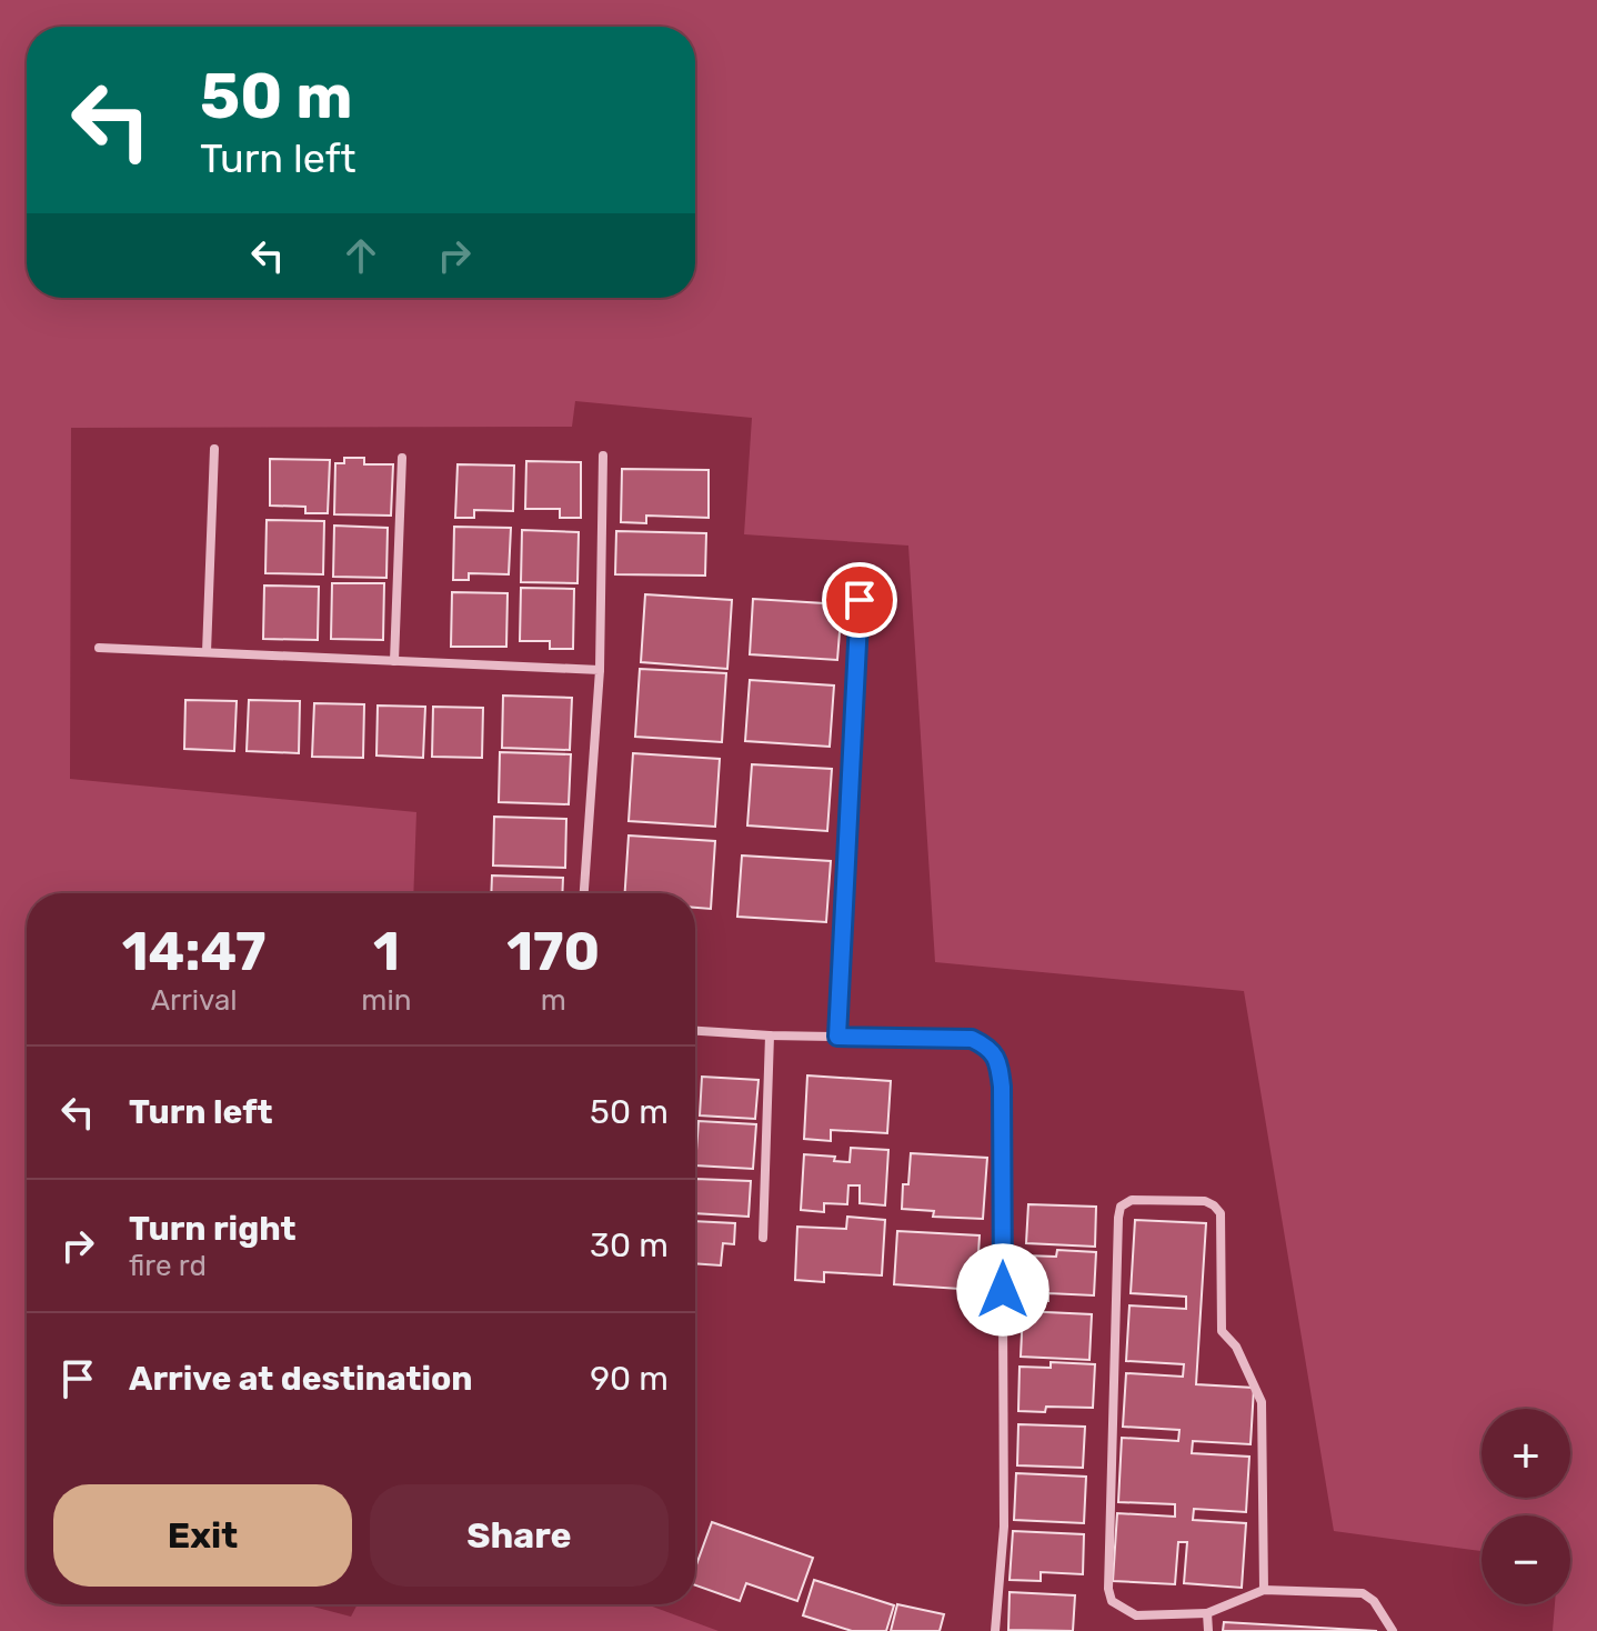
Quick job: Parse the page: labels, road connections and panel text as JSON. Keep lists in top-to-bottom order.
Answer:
{
  "page": {
    "turn": ["50 m", "Turn left"],
    "eta": [
      "14:47",
      "Arrival",
      "1",
      "min",
      "170",
      "m"
    ],
    "list": [
      {
        "name": "Turn left",
        "value": "50 m"
      },
      {
        "name": "Turn right",
        "note": "fire rd",
        "value": "30 m"
      },
      {
        "name": "Arrive at destination",
        "value": "90 m"
      }
    ],
    "map_buttons": ["+", "−"],
    "buttons": ["Exit", "Share"]
  }
}
